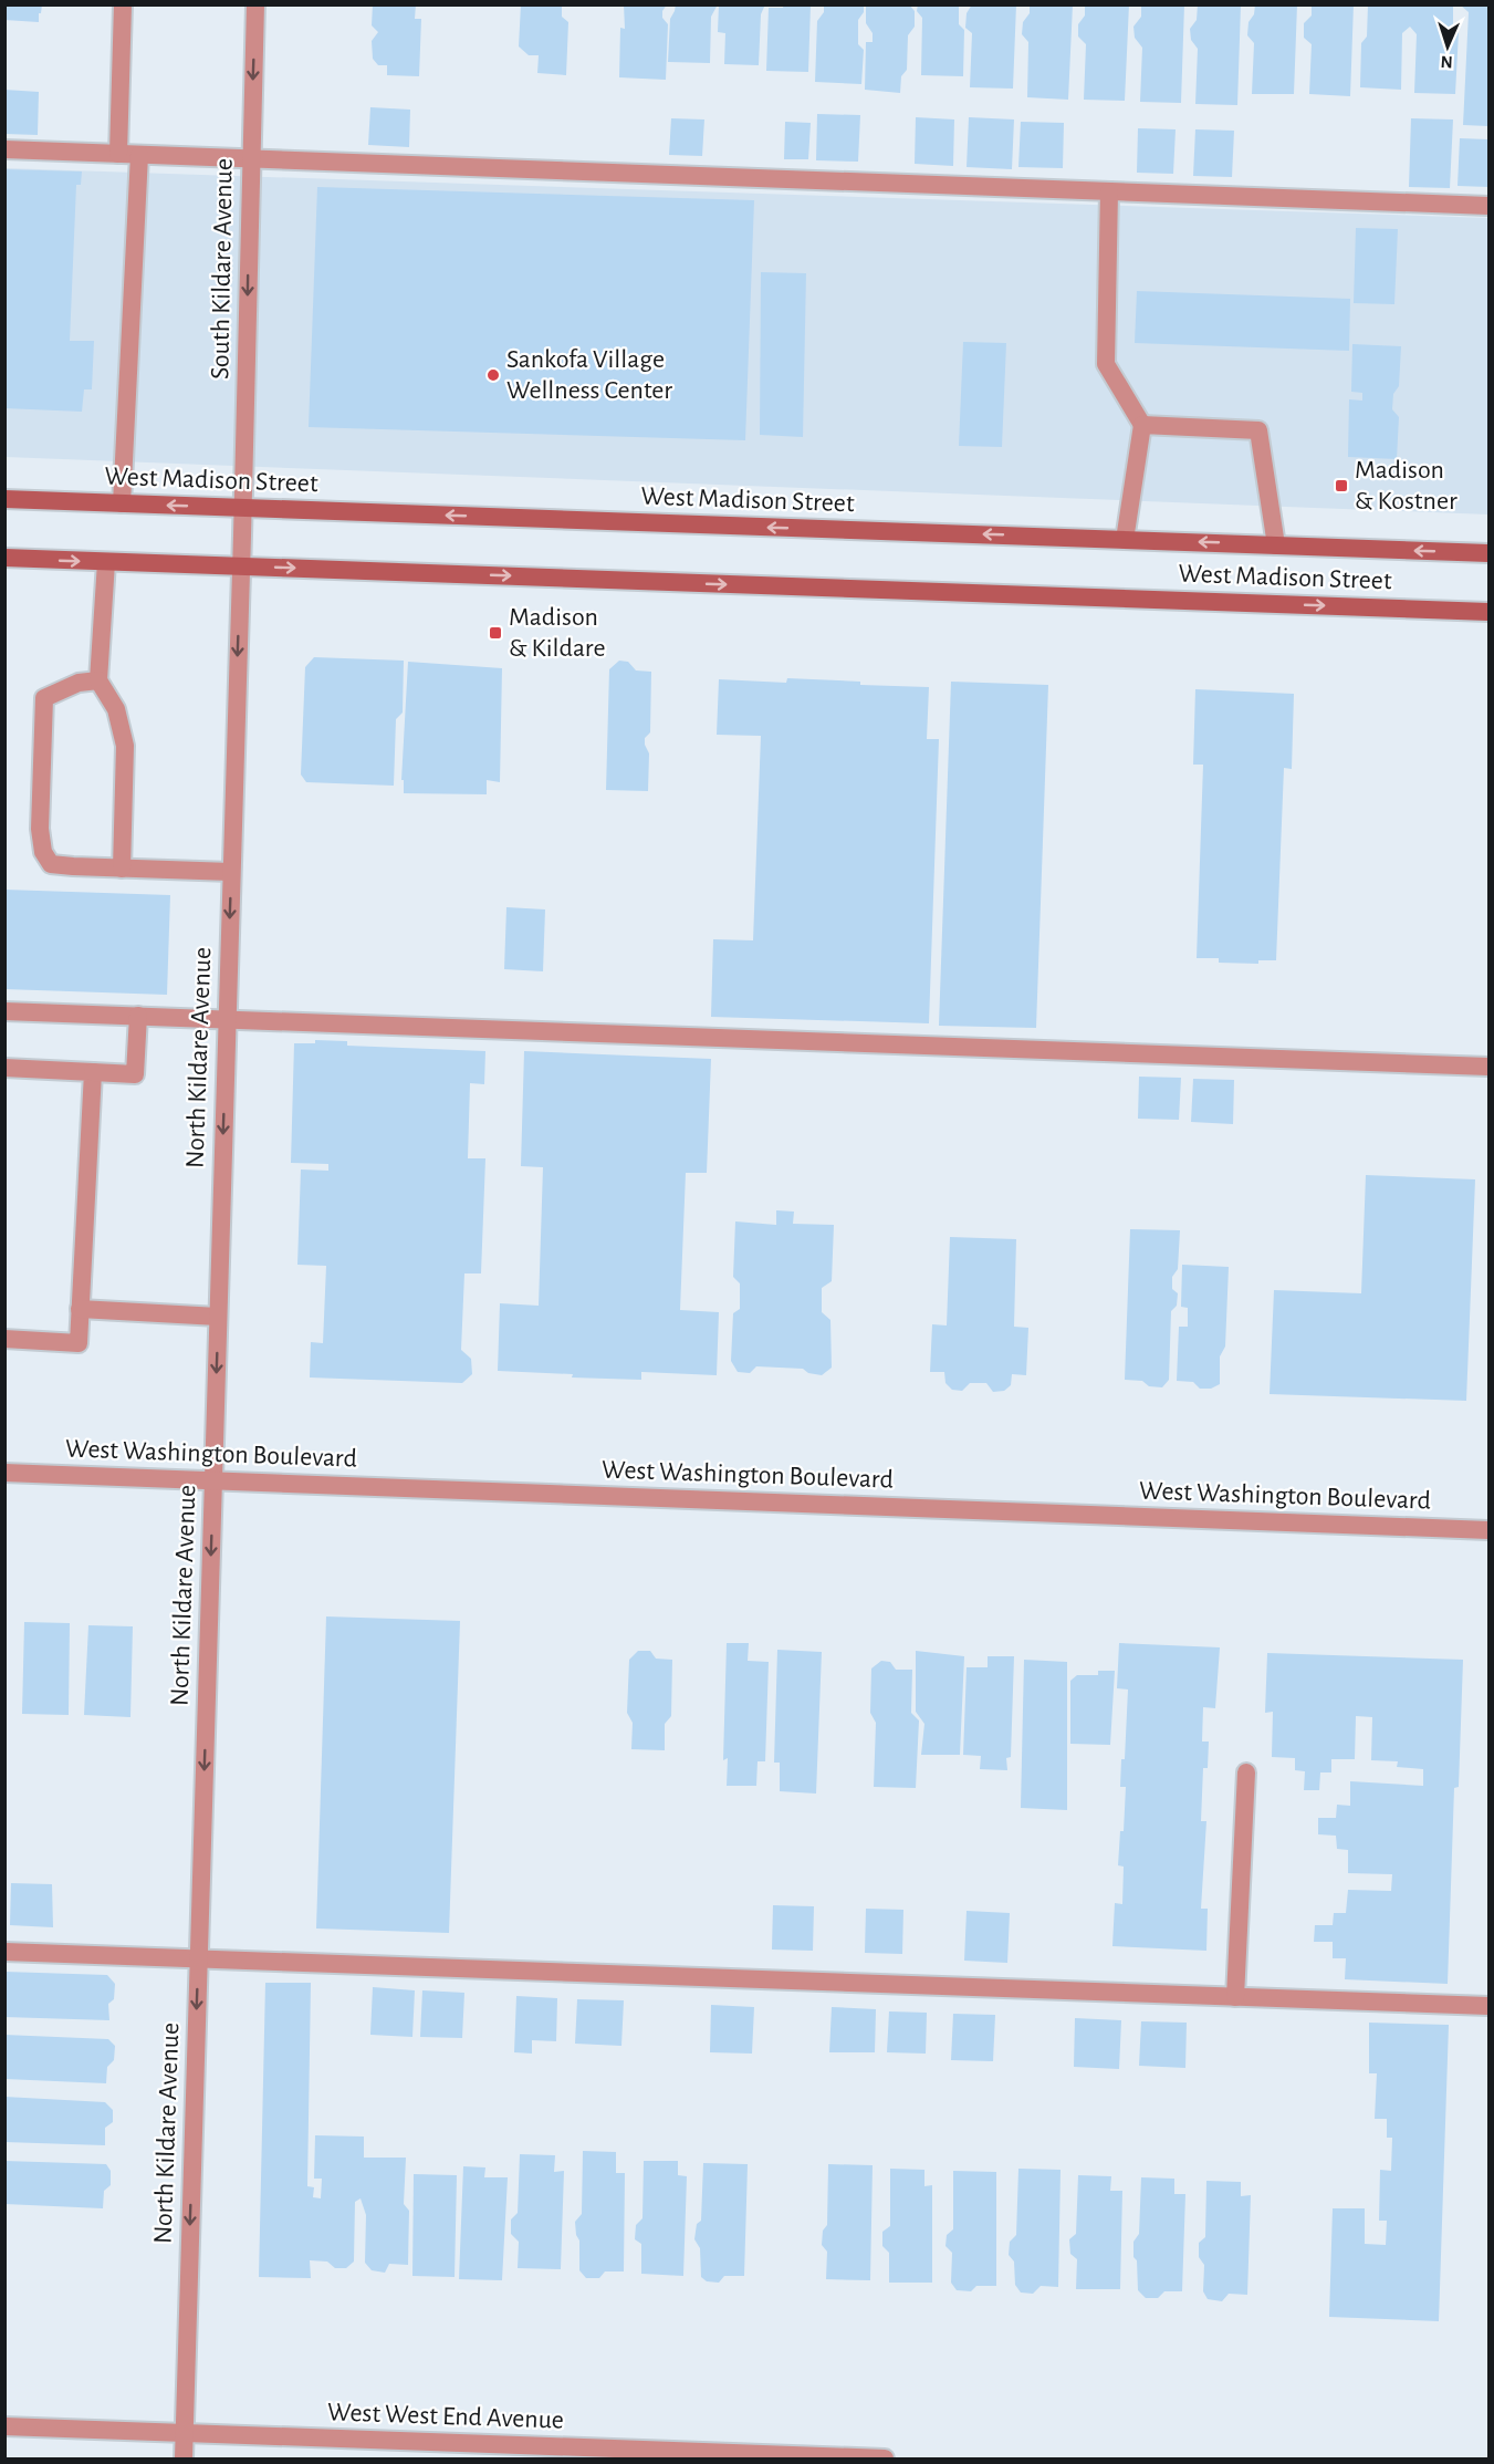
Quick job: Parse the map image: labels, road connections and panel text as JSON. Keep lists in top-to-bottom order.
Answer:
{
  "streets": {
    "main road": ["West Madison Street"],
    "street": [
      "South Kildare Avenue",
      "North Kildare Avenue",
      "West Washington Boulevard",
      "West West End Avenue"
    ]
  },
  "crossings": [
    ["South Kildare Avenue", "West Madison Street"],
    ["South Kildare Avenue", "North Kildare Avenue"],
    ["West Madison Street", "North Kildare Avenue"],
    ["North Kildare Avenue", "West Washington Boulevard"],
    ["North Kildare Avenue", "West West End Avenue"]
  ],
  "one_way": ["North Kildare Avenue"],
  "places": {
    "other": ["Sankofa Village Wellness Center"],
    "transit": ["Madison & Kostner", "Madison & Kildare"]
  },
  "north": "bottom"
}
